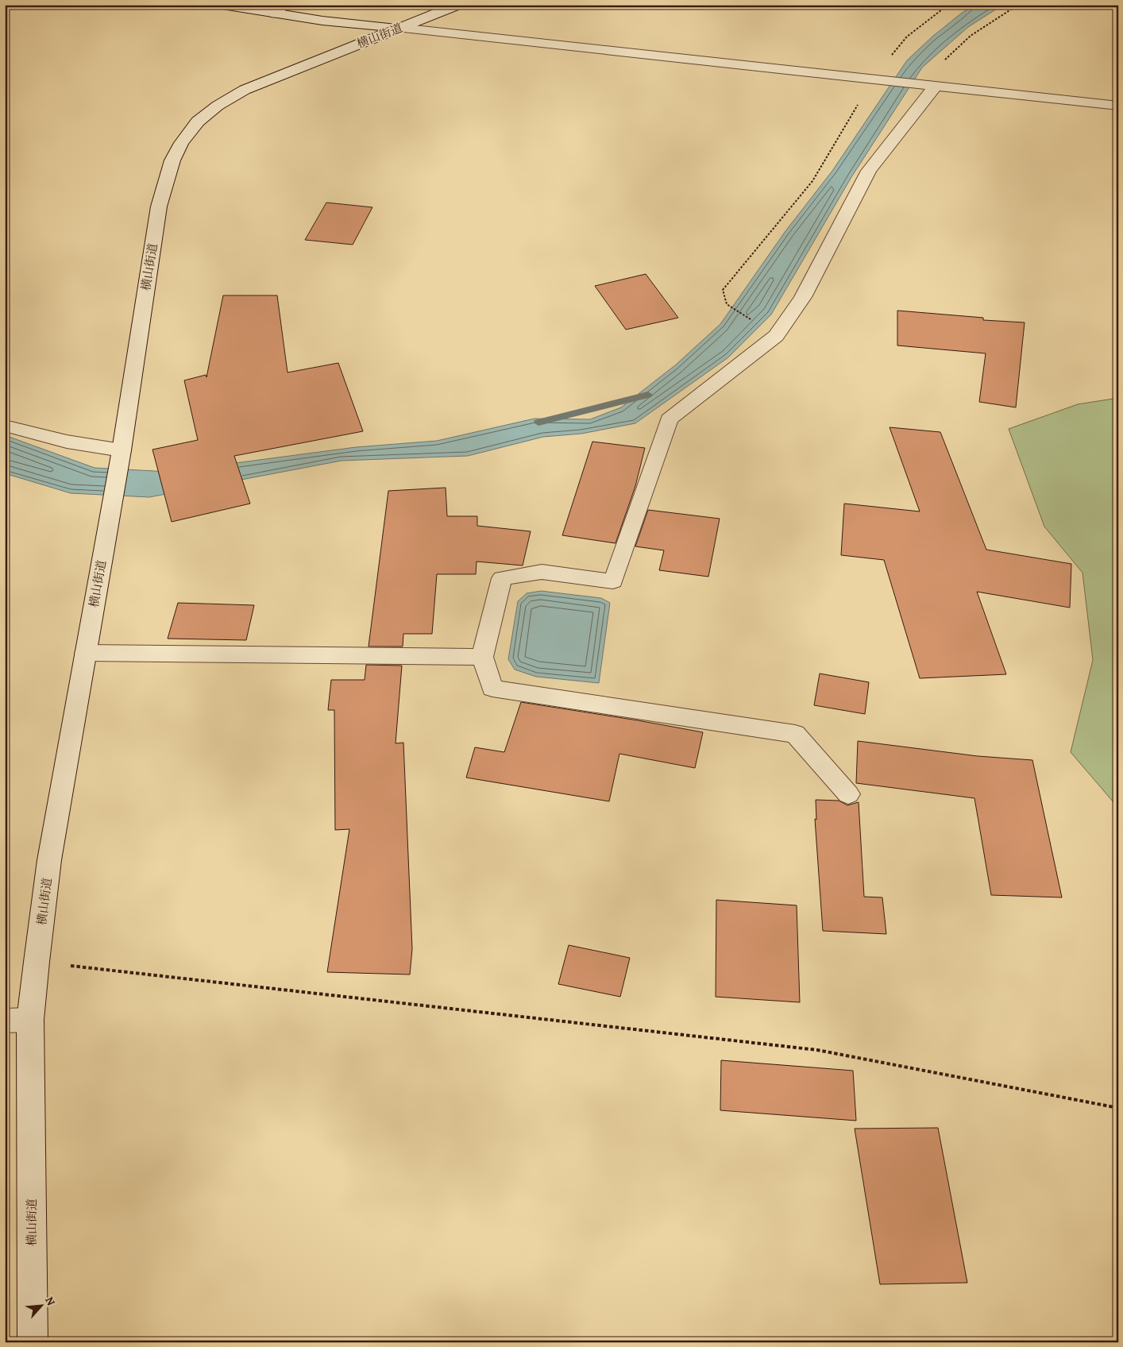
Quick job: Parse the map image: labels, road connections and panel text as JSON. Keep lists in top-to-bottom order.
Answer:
{
  "streets": {
    "street": ["横山街道"]
  },
  "north": "top right"
}
